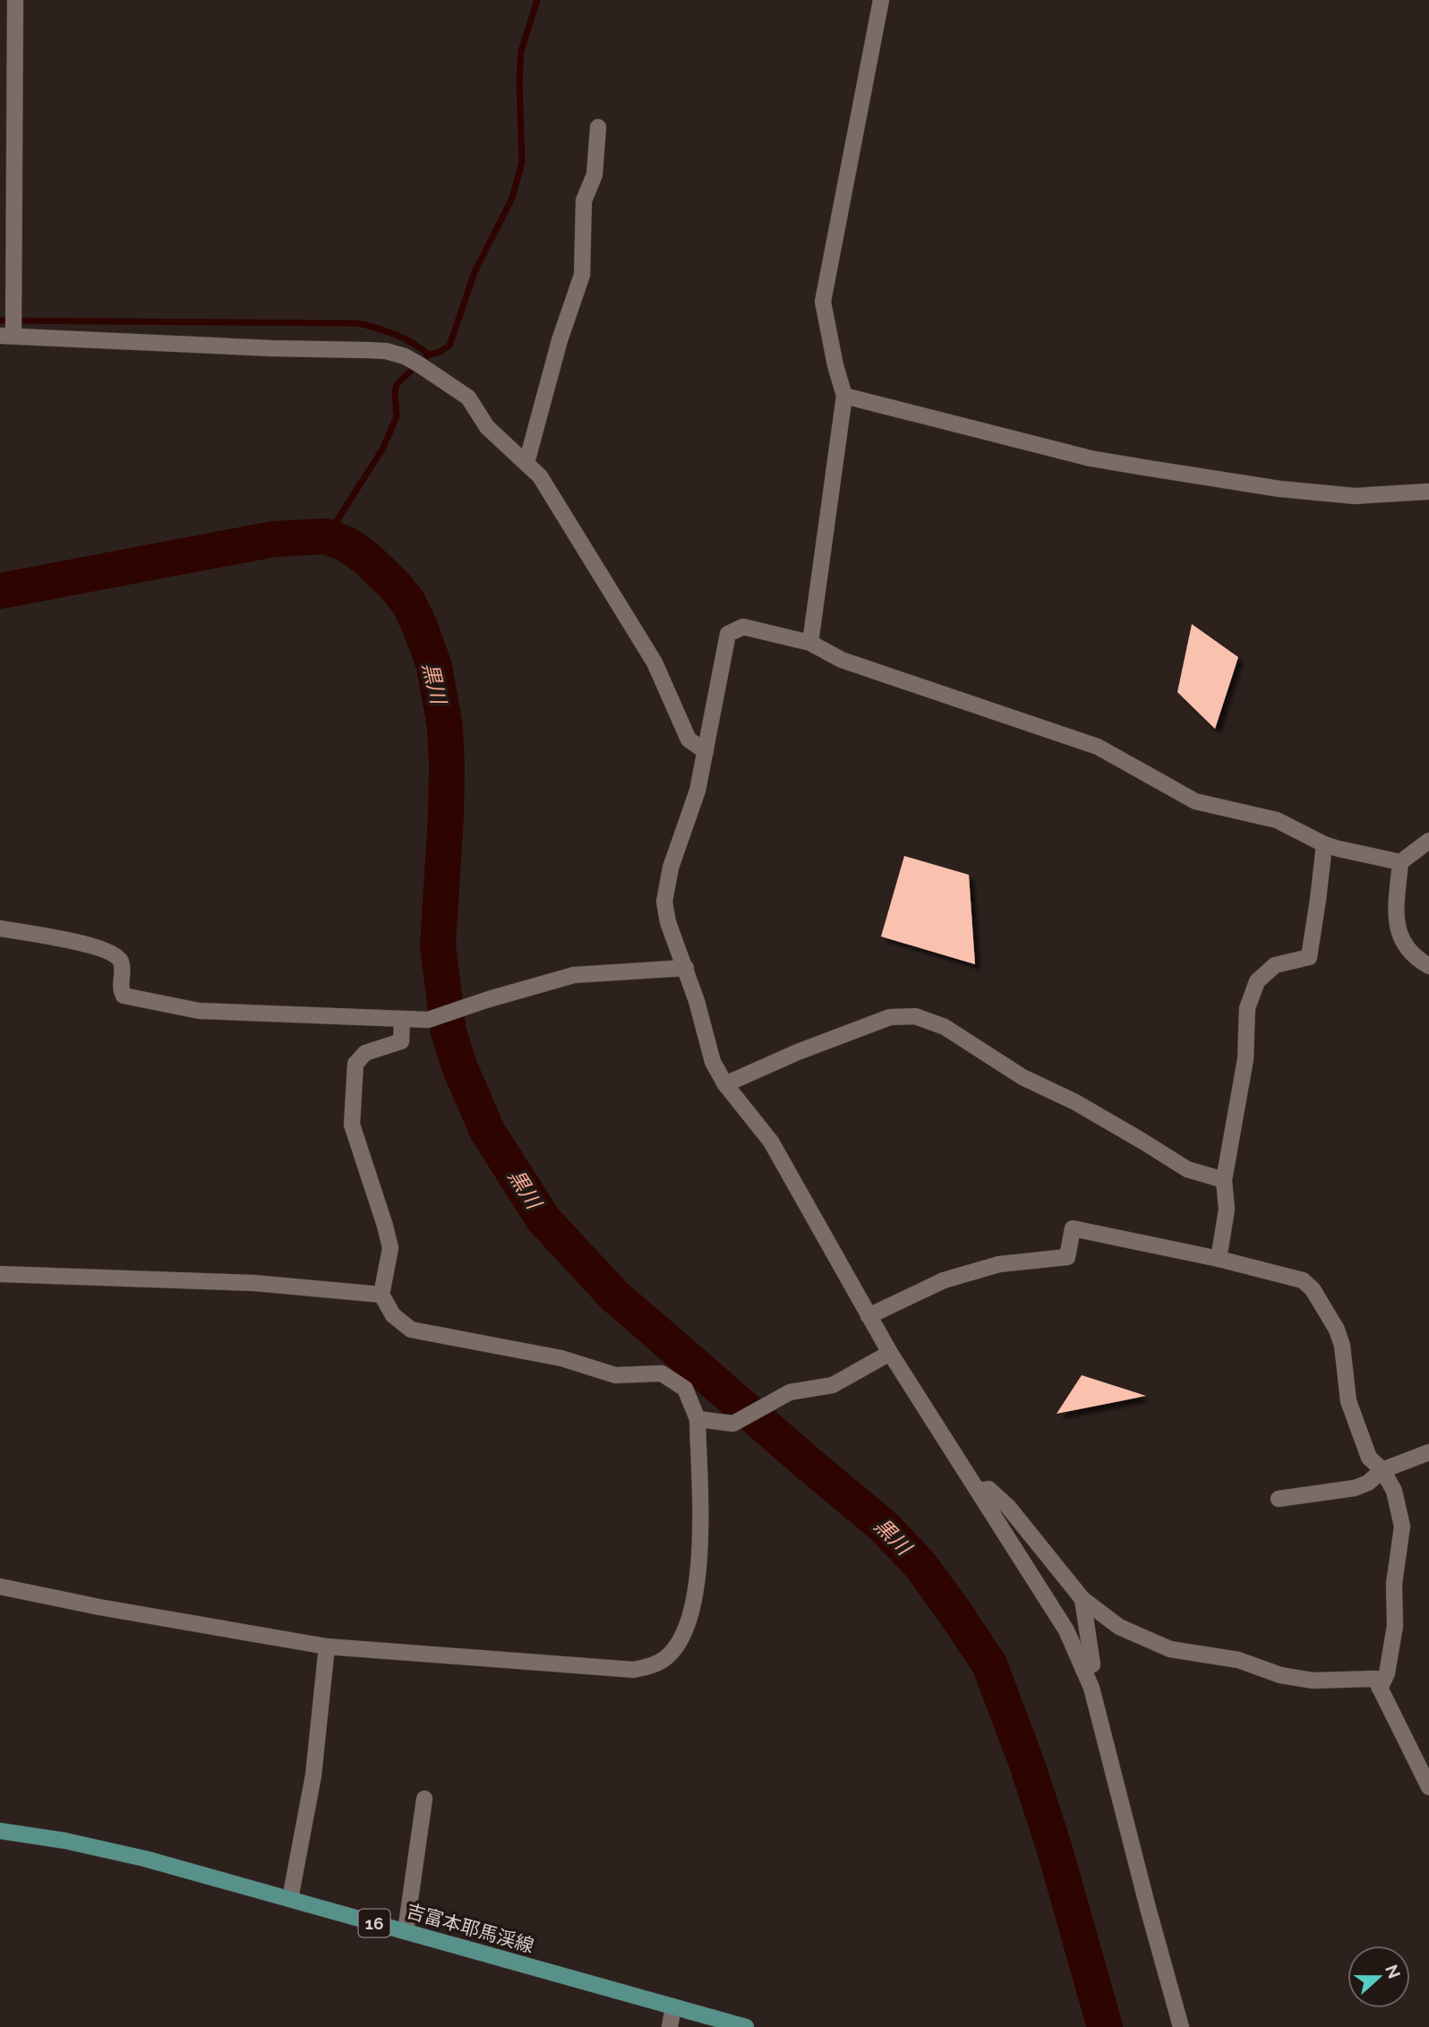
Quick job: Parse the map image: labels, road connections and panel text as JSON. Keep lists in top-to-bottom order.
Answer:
{
  "streets": {
    "main road": ["16", "吉富本耶馬渓線"]
  },
  "water": ["黒川"],
  "north": "right"
}
